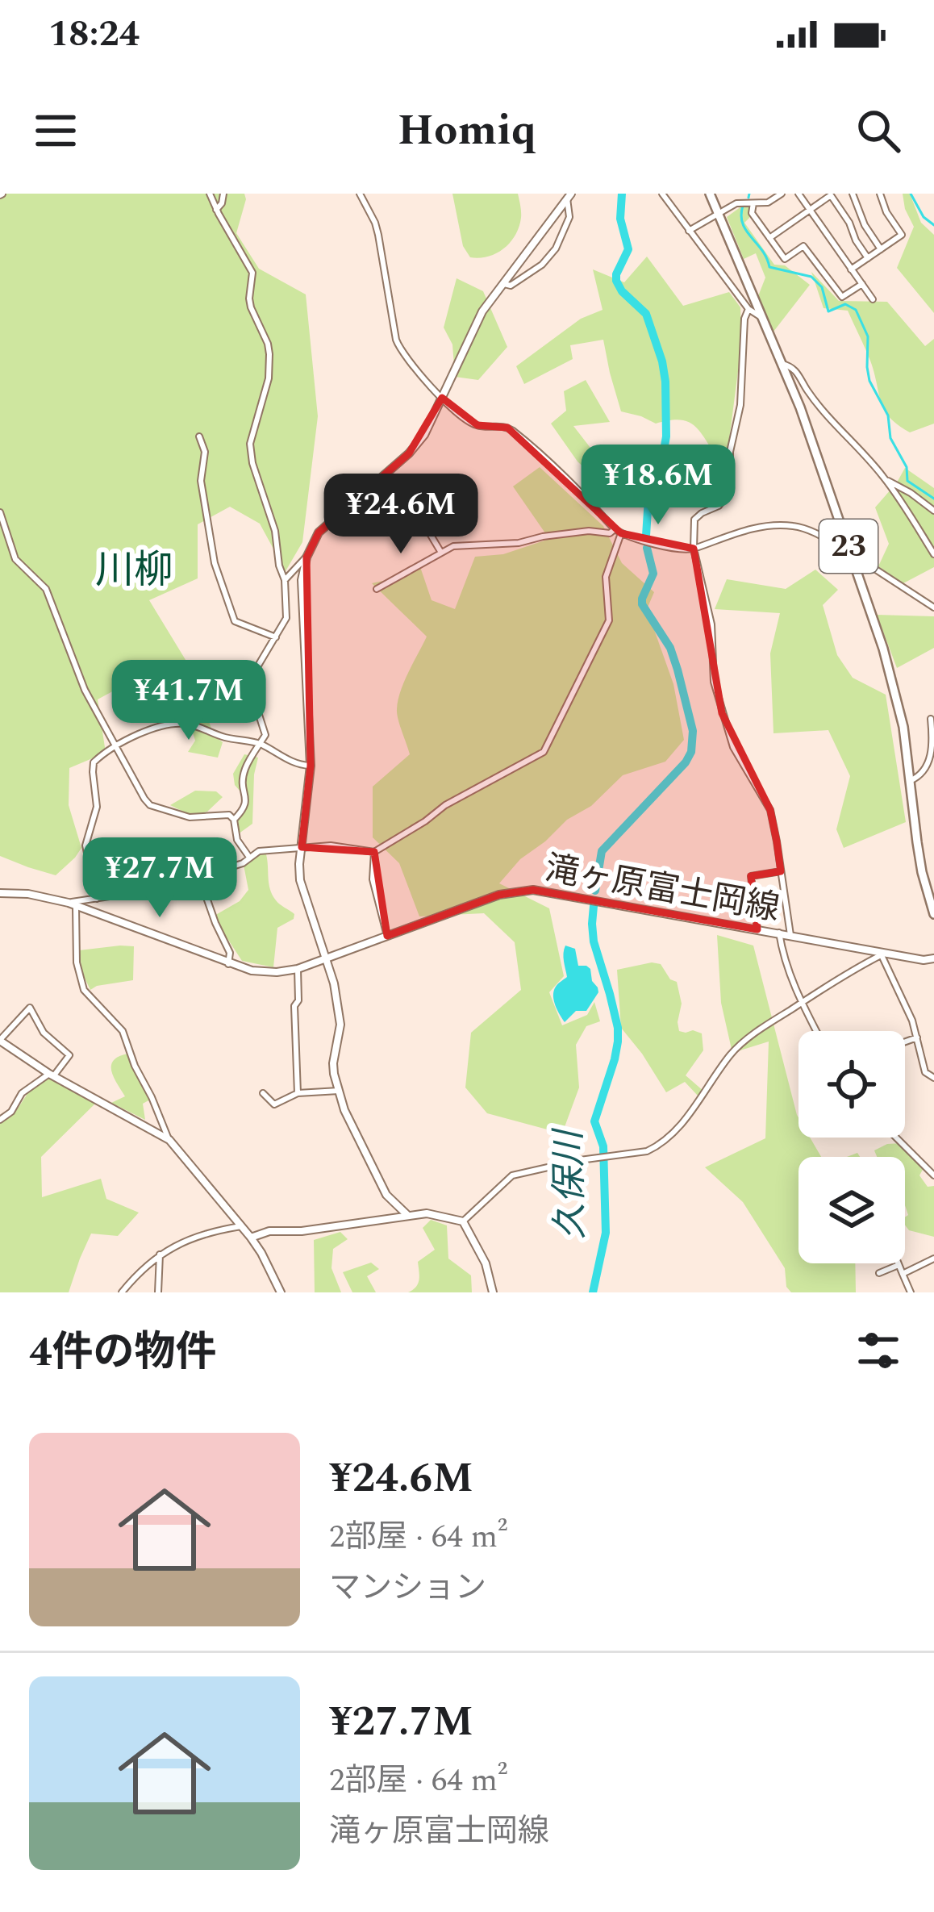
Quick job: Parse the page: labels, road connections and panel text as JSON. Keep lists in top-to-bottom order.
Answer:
{
  "streets": {
    "main road": ["23"],
    "street": ["滝ヶ原富士岡線"]
  },
  "districts": ["川柳"],
  "water": ["久保川"],
  "page": {
    "status": "18:24",
    "header": "Homiq",
    "price": [
      "¥18.6M",
      "¥24.6M",
      "¥41.7M",
      "¥27.7M"
    ],
    "heading": "4件の物件",
    "list": [
      {
        "name": "¥24.6M",
        "note": "2部屋 · 64 m² · マンション"
      },
      {
        "name": "¥27.7M",
        "note": "2部屋 · 64 m² · 滝ヶ原富士岡線"
      }
    ]
  }
}
